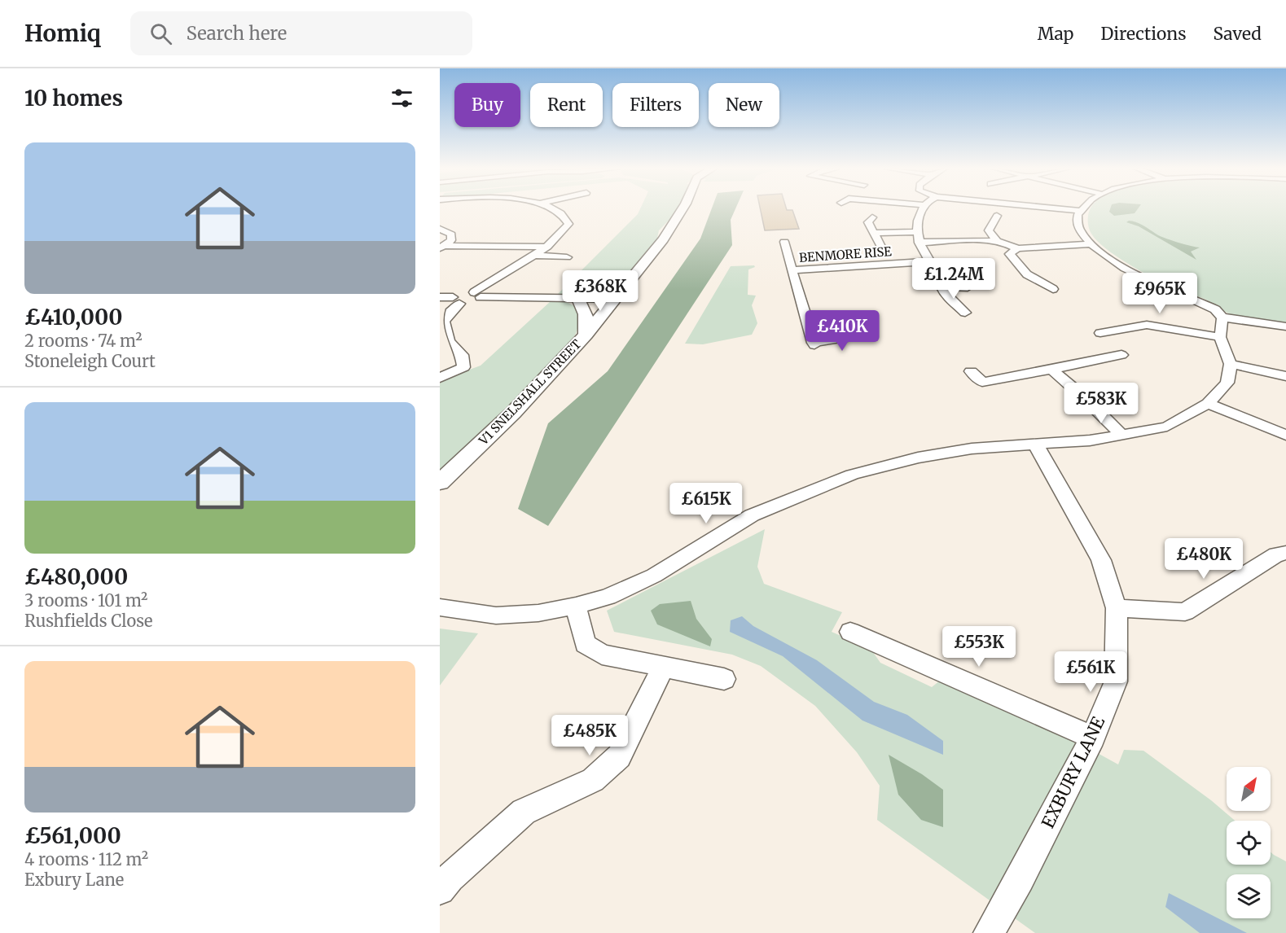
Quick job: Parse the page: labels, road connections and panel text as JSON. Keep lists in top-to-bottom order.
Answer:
{
  "streets": {
    "street": ["BENMORE RISE", "V1 SNELSHALL STREET", "EXBURY LANE"]
  },
  "north": "top right",
  "page": {
    "header": "Homiq",
    "search": "Search here",
    "nav": ["Map", "Directions", "Saved"],
    "heading": "10 homes",
    "chip": [
      "Buy",
      "Rent",
      "Filters",
      "New"
    ],
    "list": [
      {
        "name": "£410,000",
        "note": "2 rooms · 74 m² · Stoneleigh Court"
      },
      {
        "name": "£480,000",
        "note": "3 rooms · 101 m² · Rushfields Close"
      },
      {
        "name": "£561,000",
        "note": "4 rooms · 112 m² · Exbury Lane"
      }
    ],
    "price": [
      "£1.24M",
      "£368K",
      "£965K",
      "£410K",
      "£583K",
      "£615K",
      "£480K",
      "£553K",
      "£561K",
      "£485K"
    ]
  }
}
